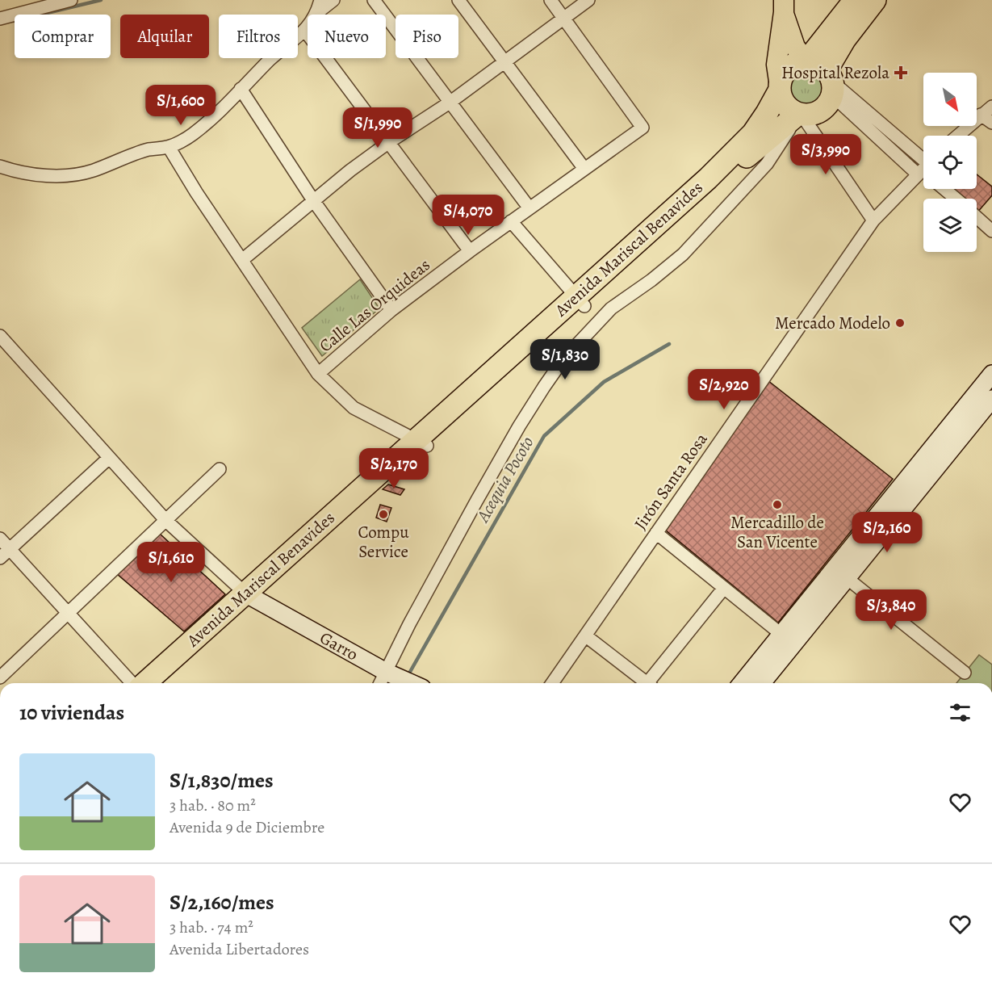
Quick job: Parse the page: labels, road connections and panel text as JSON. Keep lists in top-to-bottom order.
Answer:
{
  "streets": {
    "highway": ["Avenida Mariscal Benavides"],
    "street": ["Calle Las Orquideas", "Jirón Santa Rosa", "Garro"]
  },
  "crossings": [
    ["Avenida Mariscal Benavides", "Garro"]
  ],
  "water": ["Acequia Pocoto"],
  "places": {
    "health": ["Hospital Rezola"],
    "other": ["Mercado Modelo", "Mercadillo de San Vicente", "Compu Service"]
  },
  "north": "bottom right",
  "page": {
    "chip": [
      "Comprar",
      "Alquilar",
      "Filtros",
      "Nuevo",
      "Piso"
    ],
    "price": [
      "S/1,600",
      "S/1,990",
      "S/3,990",
      "S/4,070",
      "S/1,830",
      "S/2,920",
      "S/2,170",
      "S/2,160",
      "S/1,610",
      "S/3,840"
    ],
    "heading": "10 viviendas",
    "list": [
      {
        "name": "S/1,830/mes",
        "note": "3 hab. · 80 m² · Avenida 9 de Diciembre"
      },
      {
        "name": "S/2,160/mes",
        "note": "3 hab. · 74 m² · Avenida Libertadores"
      }
    ]
  }
}
